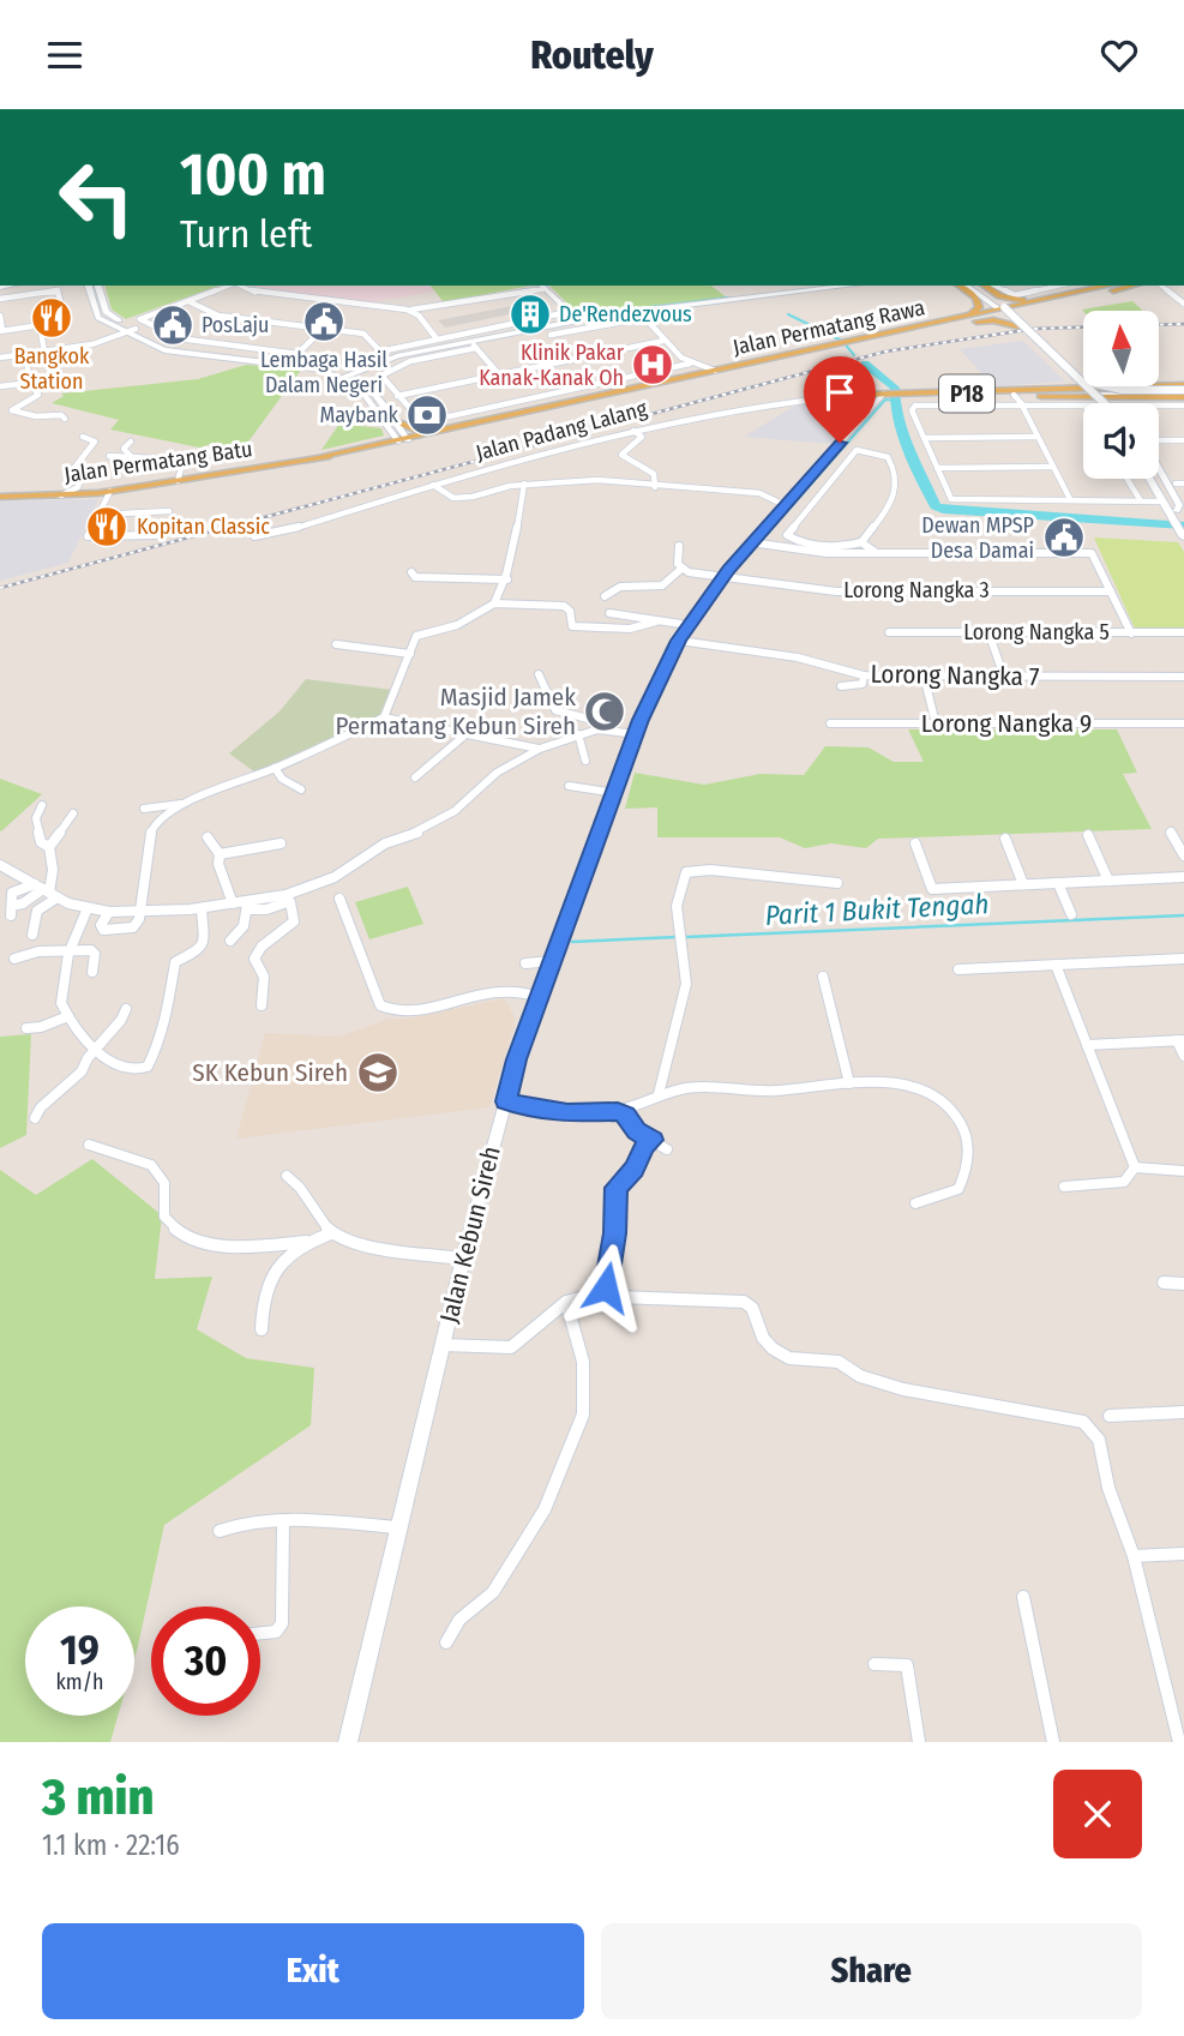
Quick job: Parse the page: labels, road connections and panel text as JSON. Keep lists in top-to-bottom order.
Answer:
{
  "streets": {
    "main road": [
      "Jalan Permatang Rawa",
      "P18",
      "Jalan Padang Lalang",
      "Jalan Permatang Batu"
    ],
    "street": [
      "Lorong Nangka 3",
      "Lorong Nangka 5",
      "Lorong Nangka 7",
      "Lorong Nangka 9",
      "Jalan Kebun Sireh"
    ]
  },
  "crossings": [
    ["Jalan Permatang Rawa", "Jalan Permatang Batu"],
    ["Jalan Padang Lalang", "Jalan Kebun Sireh"],
    ["Lorong Nangka 3", "Jalan Kebun Sireh"],
    ["Lorong Nangka 7", "Jalan Kebun Sireh"]
  ],
  "water": ["Parit 1 Bukit Tengah"],
  "places": {
    "building": ["De'Rendezvous"],
    "restaurant": ["Bangkok Station", "Kopitan Classic"],
    "public building": ["Lembaga Hasil Dalam Negeri", "PosLaju", "Dewan MPSP Desa Damai"],
    "hospital": ["Klinik Pakar Kanak-Kanak Oh"],
    "bank": ["Maybank"],
    "mosque": ["Masjid Jamek Permatang Kebun Sireh"],
    "school or university": ["SK Kebun Sireh"]
  },
  "north": "top",
  "page": {
    "header": "Routely",
    "turn": ["100 m", "Turn left"],
    "speed": "19 km/h",
    "limit": "30",
    "heading": ["3 min", "1.1 km · 22:16"],
    "buttons": ["Exit", "Share"]
  }
}
